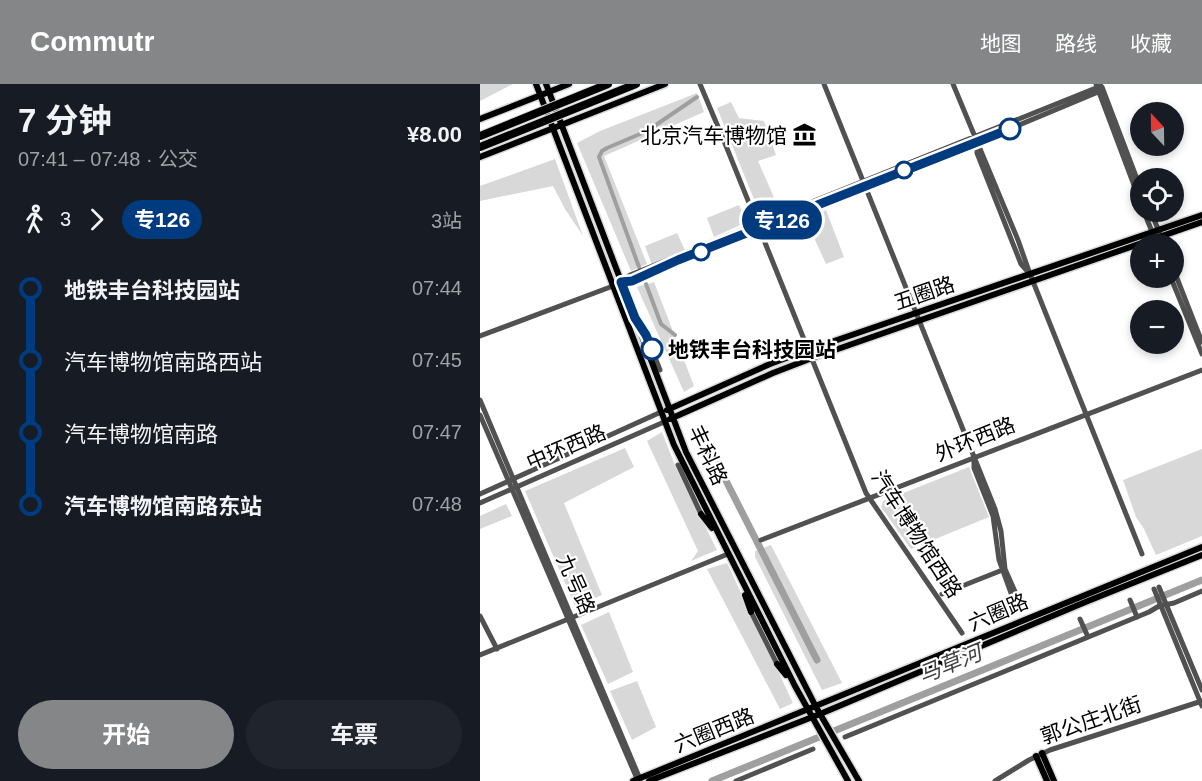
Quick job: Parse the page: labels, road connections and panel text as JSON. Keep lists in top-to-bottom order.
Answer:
{
  "streets": {
    "main road": [
      "五圈路",
      "丰科路",
      "六圈路",
      "六圈西路"
    ],
    "street": [
      "外环西路",
      "中环西路",
      "汽车博物馆西路",
      "九号路",
      "郭公庄北街"
    ]
  },
  "crossings": [
    ["五圈路", "中环西路"],
    ["五圈路", "丰科路"],
    ["五圈路", "汽车博物馆西路"],
    ["外环西路", "汽车博物馆西路"],
    ["中环西路", "丰科路"],
    ["中环西路", "九号路"],
    ["丰科路", "六圈路"],
    ["丰科路", "六圈西路"],
    ["九号路", "六圈西路"],
    ["六圈路", "六圈西路"]
  ],
  "water": ["马草河"],
  "places": {
    "museum": ["北京汽车博物馆"],
    "other": ["地铁丰台科技园站"]
  },
  "lines": ["bus line 专126"],
  "north": "top",
  "page": {
    "header": "Commutr",
    "nav": ["地图", "路线", "收藏"],
    "heading": ["7 分钟", "07:41 – 07:48 · 公交", "¥8.00"],
    "on_map": "专126",
    "map_buttons": ["+", "−"],
    "legs": ["3", "专126", "3站"],
    "list": [
      {
        "name": "地铁丰台科技园站",
        "value": "07:44"
      },
      {
        "name": "汽车博物馆南路西站",
        "value": "07:45"
      },
      {
        "name": "汽车博物馆南路",
        "value": "07:47"
      },
      {
        "name": "汽车博物馆南路东站",
        "value": "07:48"
      }
    ],
    "buttons": ["开始", "车票"]
  }
}
